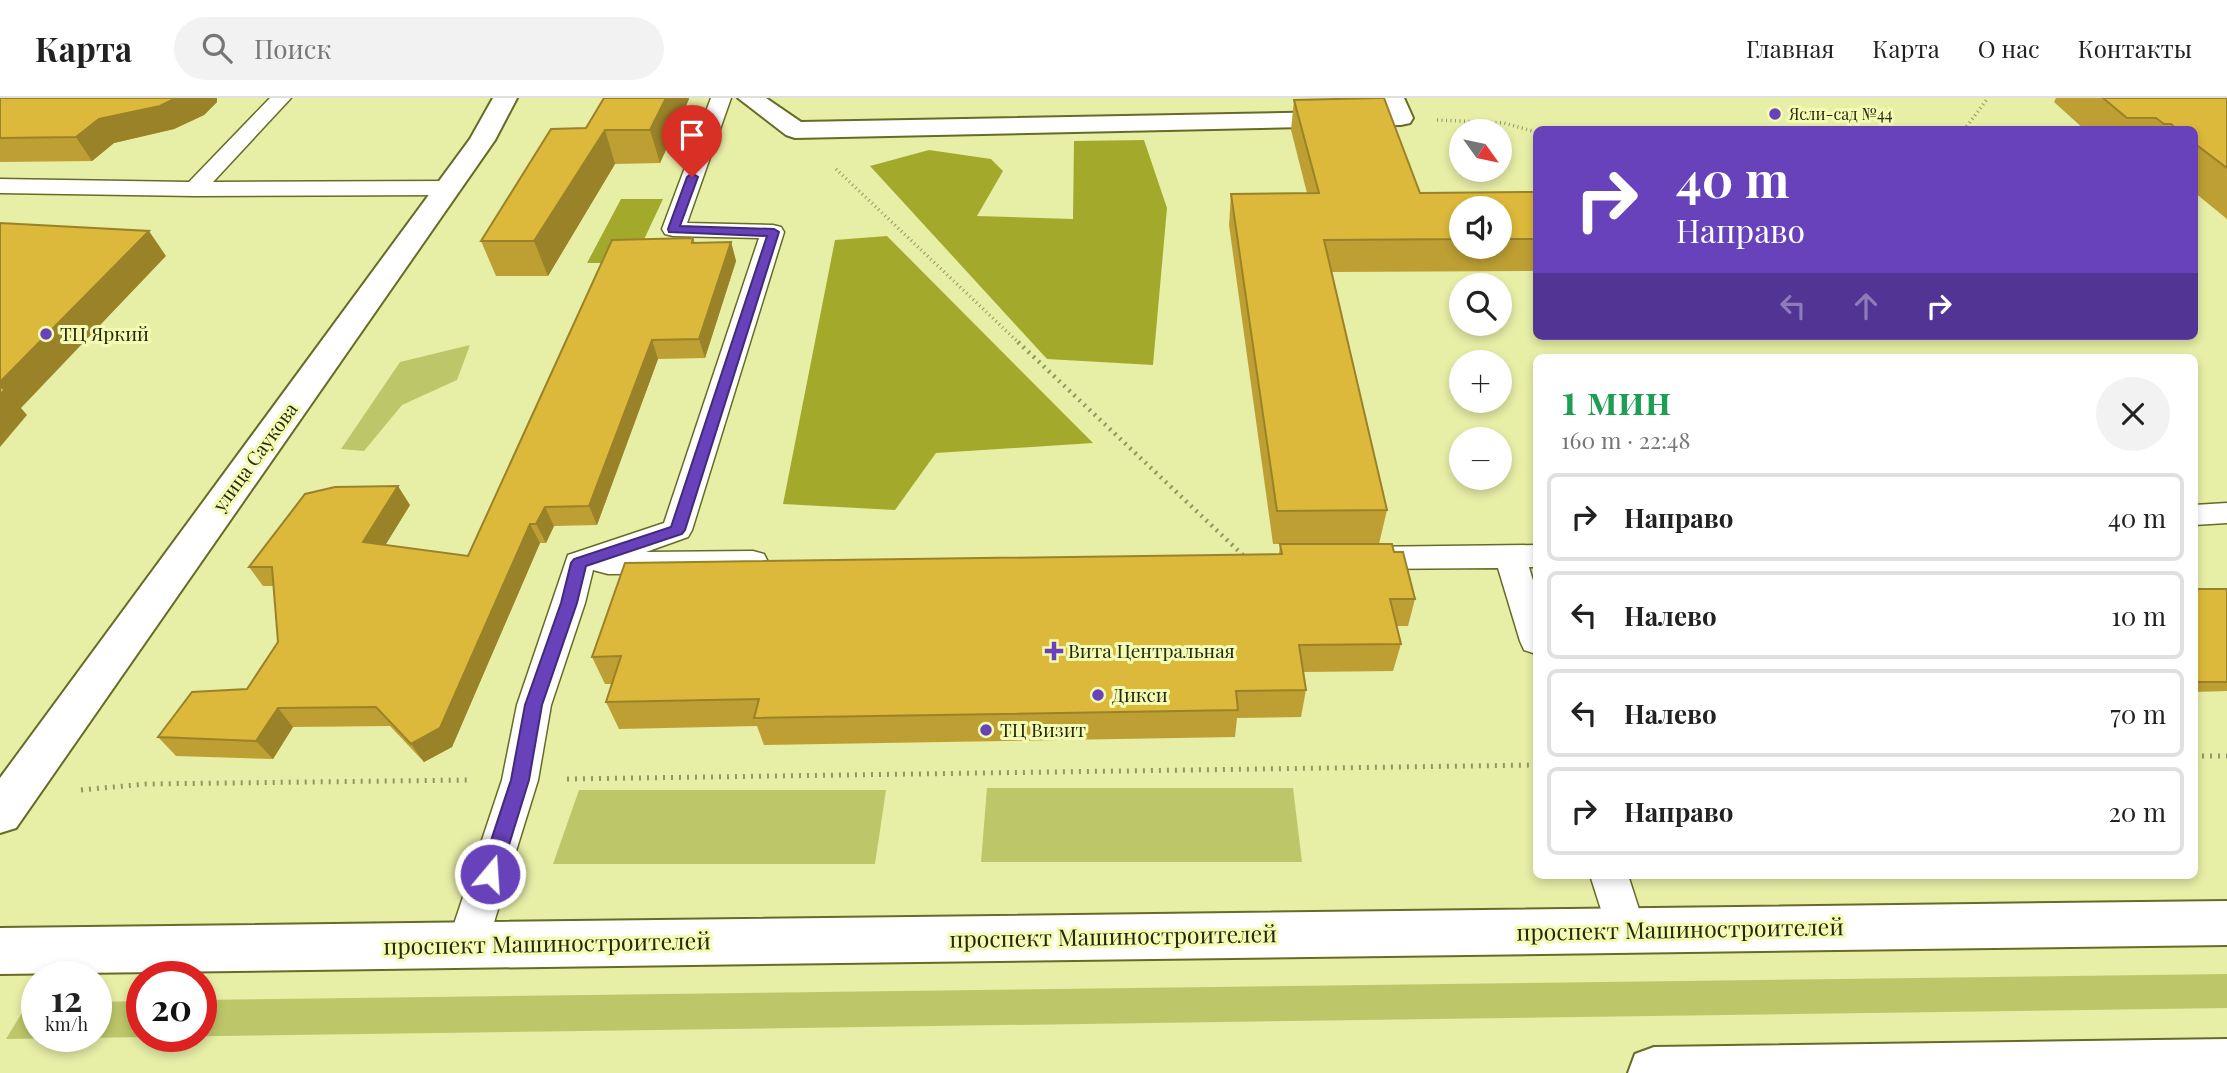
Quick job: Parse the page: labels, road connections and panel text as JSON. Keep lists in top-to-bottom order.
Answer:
{
  "streets": {
    "street": ["улица Саукова", "проспект Машиностроителей"]
  },
  "places": {
    "other": [
      "Ясли-сад №44",
      "ТЦ Яркий",
      "Дикси",
      "ТЦ Визит"
    ],
    "health": ["Вита Центральная"]
  },
  "north": "bottom right",
  "page": {
    "header": "Карта",
    "search": "Поиск",
    "nav": [
      "Главная",
      "Карта",
      "О нас",
      "Контакты"
    ],
    "map_buttons": ["+", "−"],
    "turn": ["40 m", "Направо"],
    "heading": ["1 мин", "160 m · 22:48"],
    "list": [
      {
        "name": "Направо",
        "value": "40 m"
      },
      {
        "name": "Налево",
        "value": "10 m"
      },
      {
        "name": "Налево",
        "value": "70 m"
      },
      {
        "name": "Направо",
        "value": "20 m"
      }
    ],
    "speed": "12 km/h",
    "limit": "20"
  }
}
